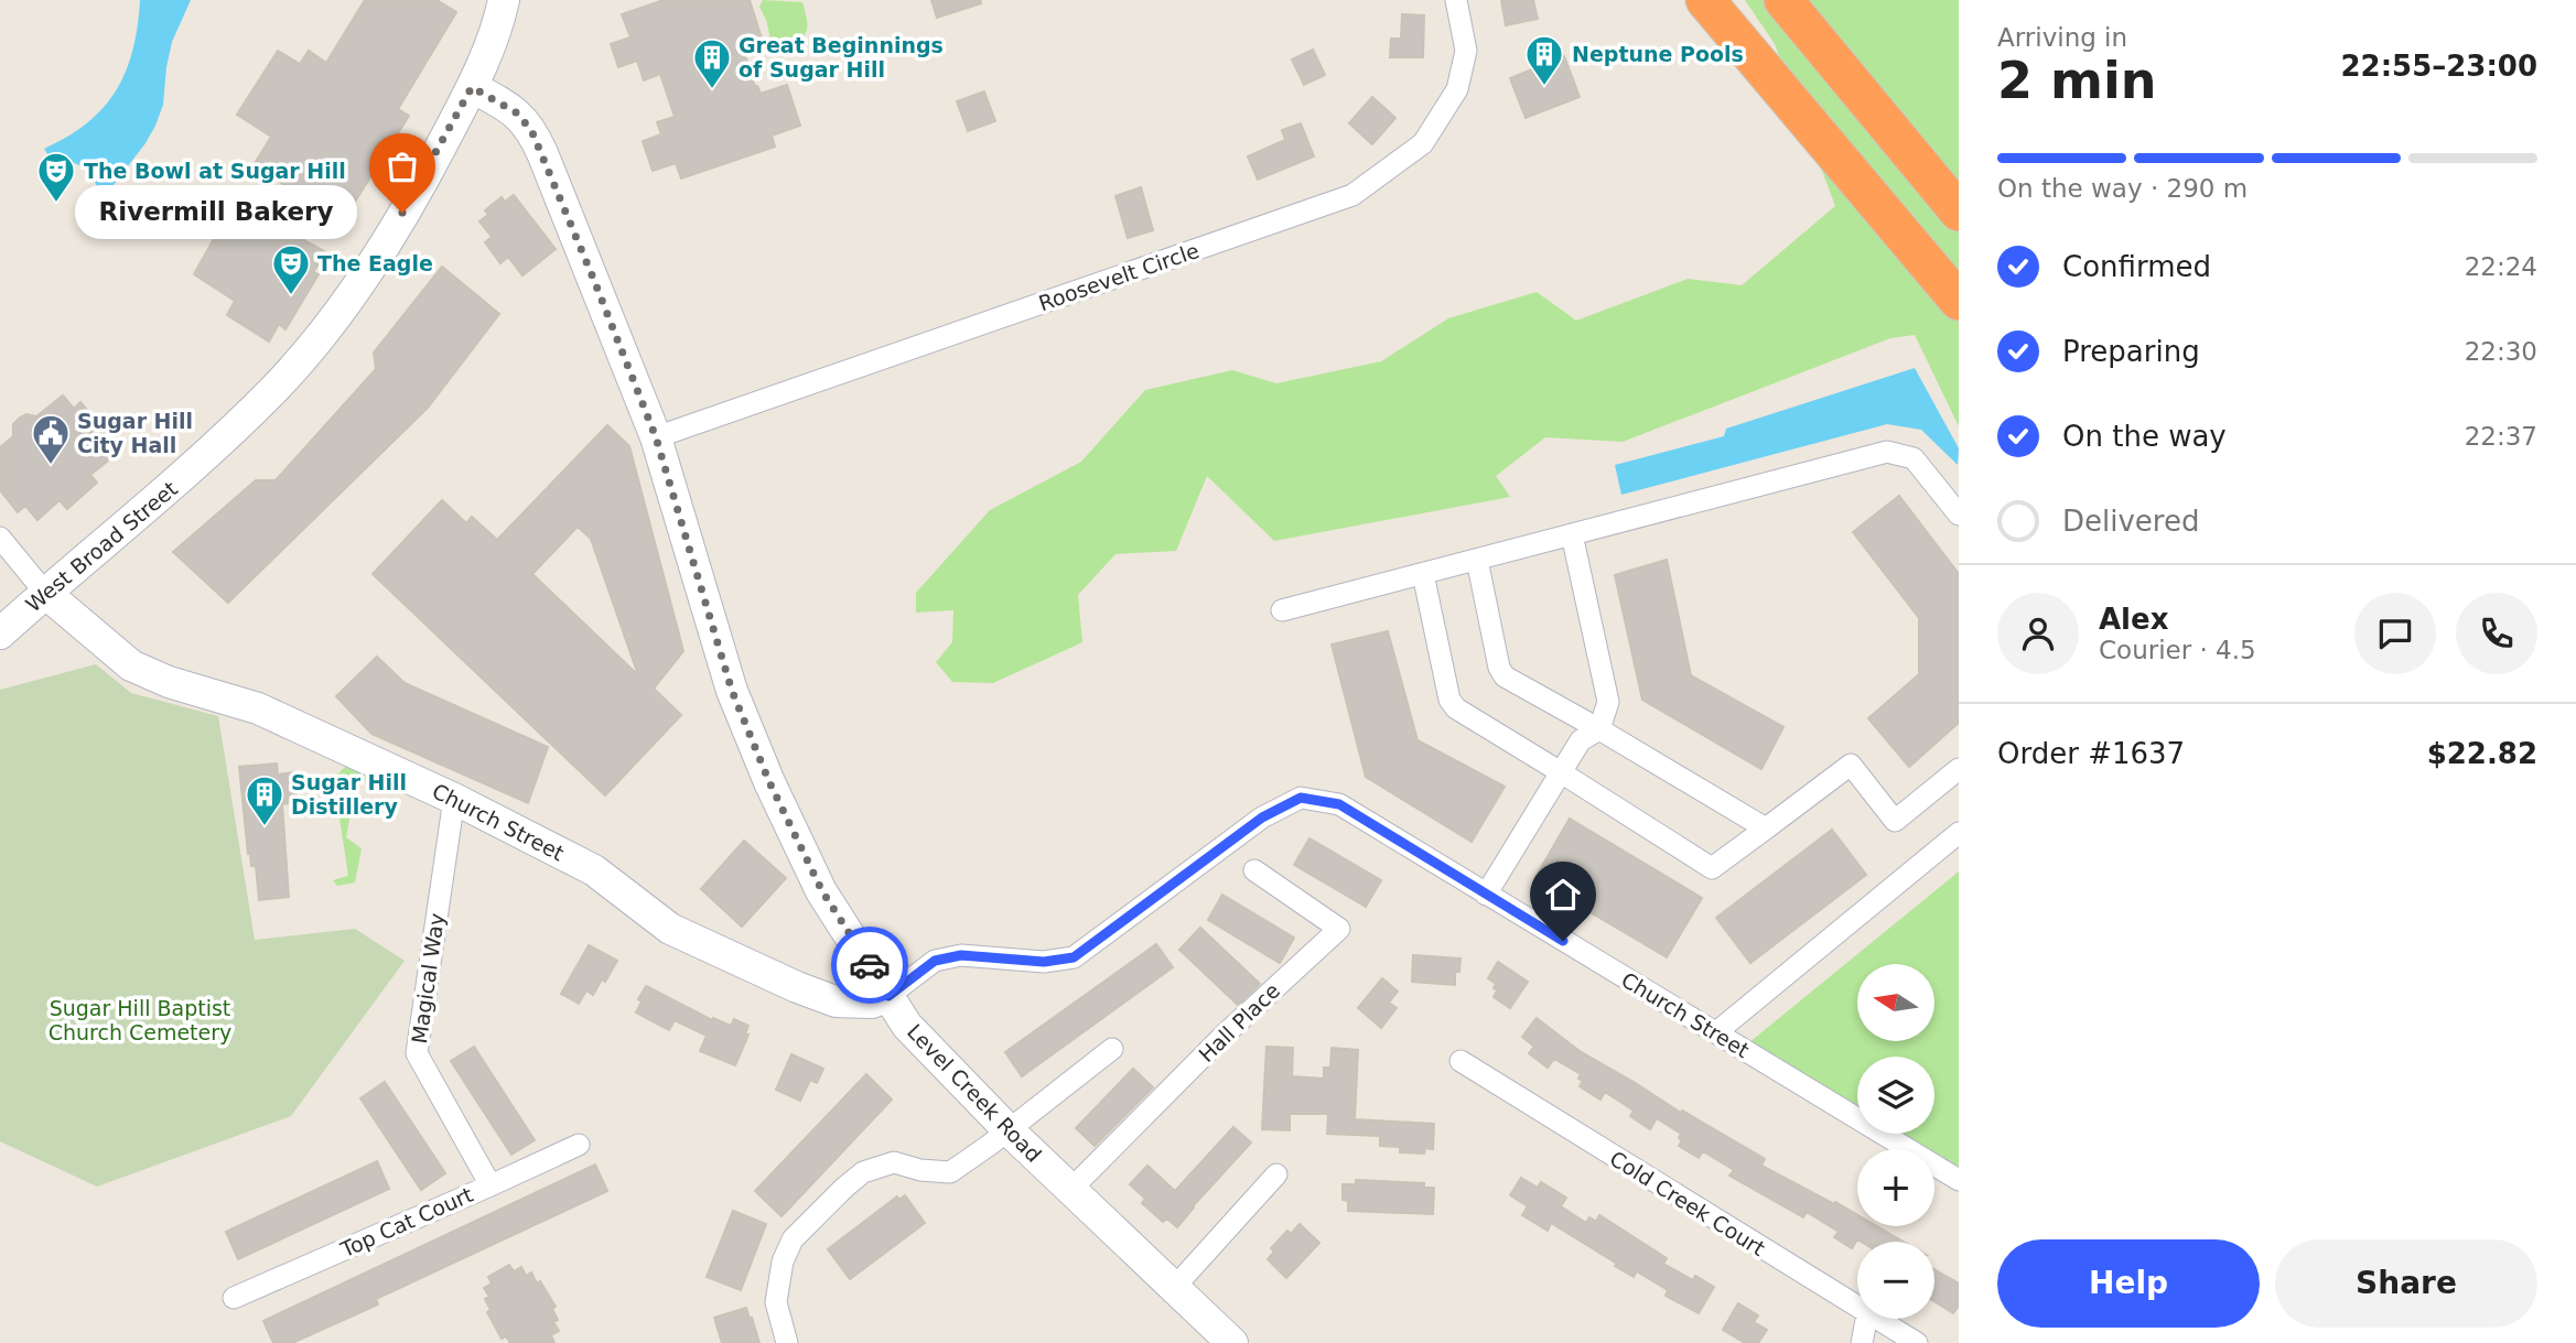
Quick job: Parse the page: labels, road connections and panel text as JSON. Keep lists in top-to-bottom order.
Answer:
{
  "streets": {
    "street": [
      "Roosevelt Circle",
      "West Broad Street",
      "Church Street",
      "Magical Way",
      "Hall Place",
      "Level Creek Road",
      "Cold Creek Court",
      "Top Cat Court"
    ]
  },
  "crossings": [
    ["Roosevelt Circle", "Level Creek Road"],
    ["West Broad Street", "Church Street"],
    ["West Broad Street", "Level Creek Road"],
    ["Church Street", "Magical Way"],
    ["Church Street", "Level Creek Road"],
    ["Magical Way", "Top Cat Court"],
    ["Hall Place", "Level Creek Road"]
  ],
  "parks": ["Sugar Hill Baptist Church Cemetery"],
  "places": {
    "building": ["Neptune Pools", "Great Beginnings of Sugar Hill", "Sugar Hill Distillery"],
    "theatre": ["The Bowl at Sugar Hill", "The Eagle"],
    "other": ["Rivermill Bakery"],
    "public building": ["Sugar Hill City Hall"]
  },
  "north": "left",
  "page": {
    "heading": ["2 min", "Arriving in", "22:55–23:00"],
    "panel": [
      "Alex",
      "Courier · 4.5",
      "Order #1637",
      "$22.82"
    ],
    "bar": "On the way · 290 m",
    "bubble": "Rivermill Bakery",
    "list": [
      ["Confirmed", "22:24"],
      ["Preparing", "22:30"],
      ["On the way", "22:37"],
      "Delivered"
    ],
    "map_buttons": ["+", "−"],
    "buttons": ["Help", "Share"]
  }
}
